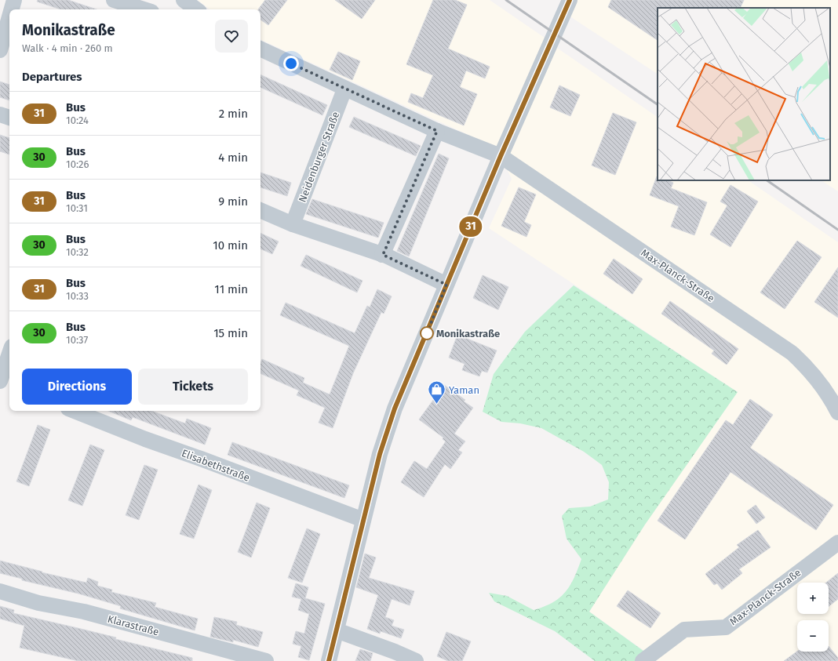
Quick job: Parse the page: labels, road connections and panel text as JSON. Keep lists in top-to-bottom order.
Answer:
{
  "streets": {
    "street": [
      "Neidenburger Straße",
      "Max-Planck-Straße",
      "Elisabethstraße",
      "Klarastraße"
    ]
  },
  "crossings": [
    ["Neidenburger Straße", "Max-Planck-Straße"]
  ],
  "places": {
    "other": ["Monikastraße"],
    "shop": ["Yaman"]
  },
  "lines": ["bus line 31"],
  "page": {
    "on_map": "31",
    "heading": [
      ["Monikastraße", "Walk · 4 min · 260 m"],
      "Departures"
    ],
    "list": [
      {
        "mark": "31",
        "name": "Bus",
        "note": "10:24",
        "value": "2 min"
      },
      {
        "mark": "30",
        "name": "Bus",
        "note": "10:26",
        "value": "4 min"
      },
      {
        "mark": "31",
        "name": "Bus",
        "note": "10:31",
        "value": "9 min"
      },
      {
        "mark": "30",
        "name": "Bus",
        "note": "10:32",
        "value": "10 min"
      },
      {
        "mark": "31",
        "name": "Bus",
        "note": "10:33",
        "value": "11 min"
      },
      {
        "mark": "30",
        "name": "Bus",
        "note": "10:37",
        "value": "15 min"
      }
    ],
    "buttons": ["Directions", "Tickets"],
    "map_buttons": ["+", "−"]
  }
}
